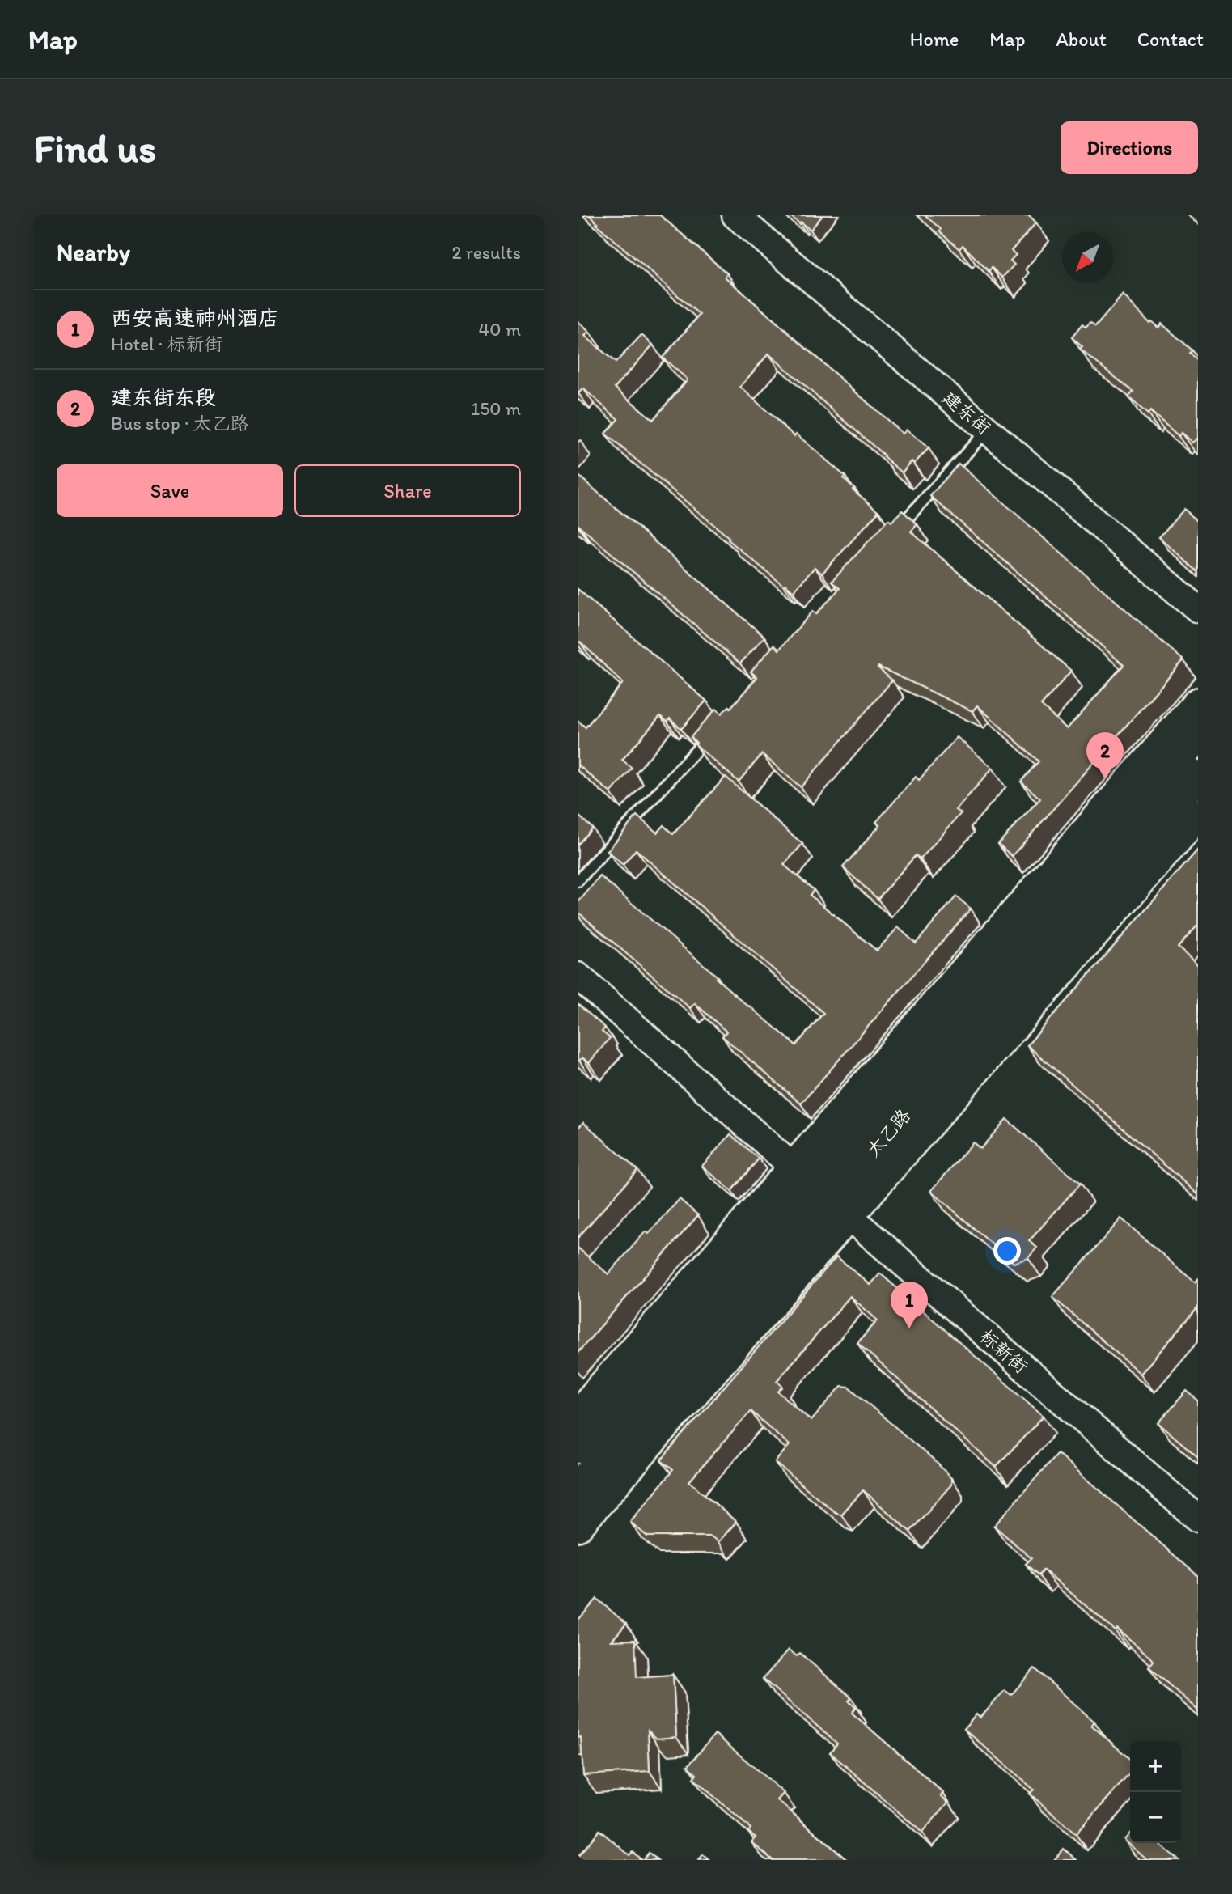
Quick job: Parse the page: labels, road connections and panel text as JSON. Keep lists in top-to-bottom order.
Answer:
{
  "streets": {
    "main road": ["太乙路"],
    "street": ["建东街", "标新街"]
  },
  "crossings": [
    ["太乙路", "标新街"]
  ],
  "north": "bottom left",
  "page": {
    "header": "Map",
    "nav": [
      "Home",
      "Map",
      "About",
      "Contact"
    ],
    "buttons": [
      "Directions",
      ["Save", "Share"]
    ],
    "title": "Find us",
    "heading": ["Nearby", "2 results"],
    "list": [
      {
        "mark": "1",
        "name": "西安高速神州酒店",
        "note": "Hotel · 标新街",
        "value": "40 m"
      },
      {
        "mark": "2",
        "name": "建东街东段",
        "note": "Bus stop · 太乙路",
        "value": "150 m"
      }
    ],
    "pins": ["2", "1"],
    "map_buttons": ["+", "−"]
  }
}
